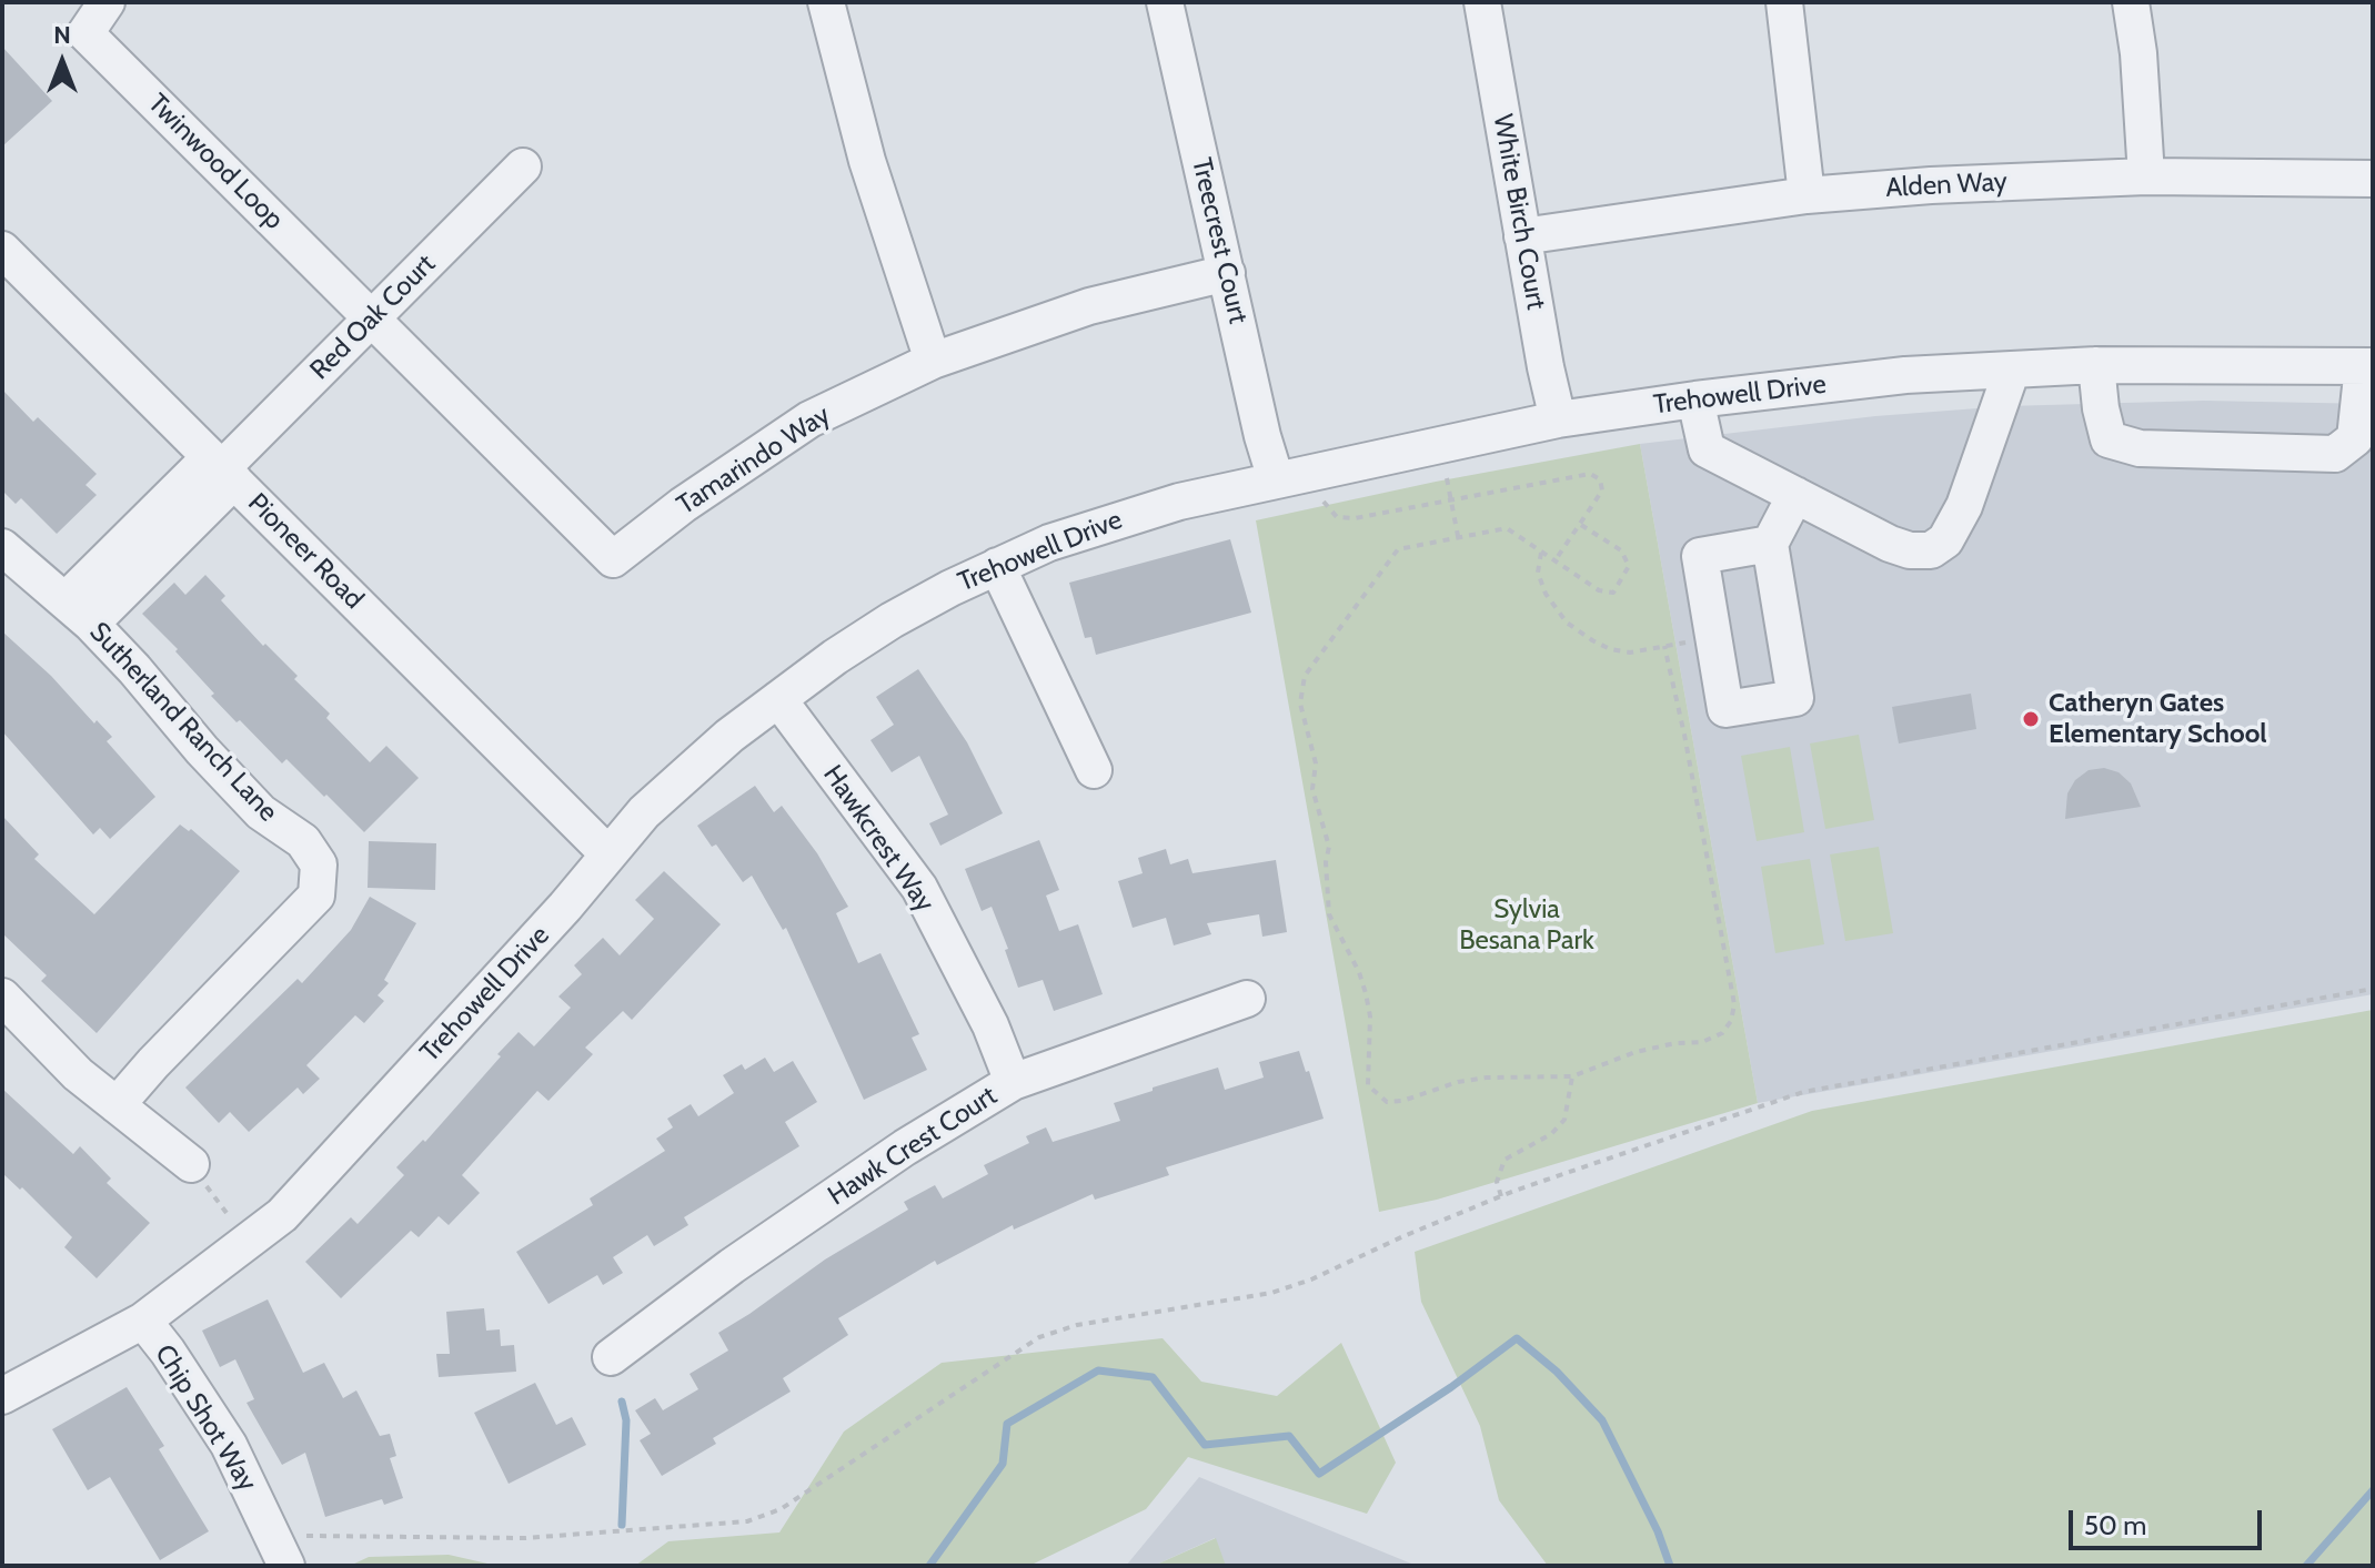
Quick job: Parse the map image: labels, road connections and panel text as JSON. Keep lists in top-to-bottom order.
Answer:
{
  "streets": {
    "street": [
      "Twinwood Loop",
      "Alden Way",
      "White Birch Court",
      "Treecrest Court",
      "Red Oak Court",
      "Trehowell Drive",
      "Tamarindo Way",
      "Pioneer Road",
      "Sutherland Ranch Lane",
      "Hawkcrest Way",
      "Hawk Crest Court",
      "Chip Shot Way"
    ]
  },
  "crossings": [
    ["Twinwood Loop", "Red Oak Court"],
    ["Twinwood Loop", "Tamarindo Way"],
    ["Alden Way", "White Birch Court"],
    ["White Birch Court", "Trehowell Drive"],
    ["Treecrest Court", "Trehowell Drive"],
    ["Treecrest Court", "Tamarindo Way"],
    ["Red Oak Court", "Tamarindo Way"],
    ["Red Oak Court", "Pioneer Road"],
    ["Red Oak Court", "Sutherland Ranch Lane"],
    ["Trehowell Drive", "Pioneer Road"],
    ["Trehowell Drive", "Hawkcrest Way"],
    ["Trehowell Drive", "Chip Shot Way"],
    ["Hawkcrest Way", "Hawk Crest Court"]
  ],
  "parks": ["Sylvia Besana Park"],
  "places": ["Catheryn Gates Elementary School"],
  "scale_bar": "50 m",
  "north": "top"
}
